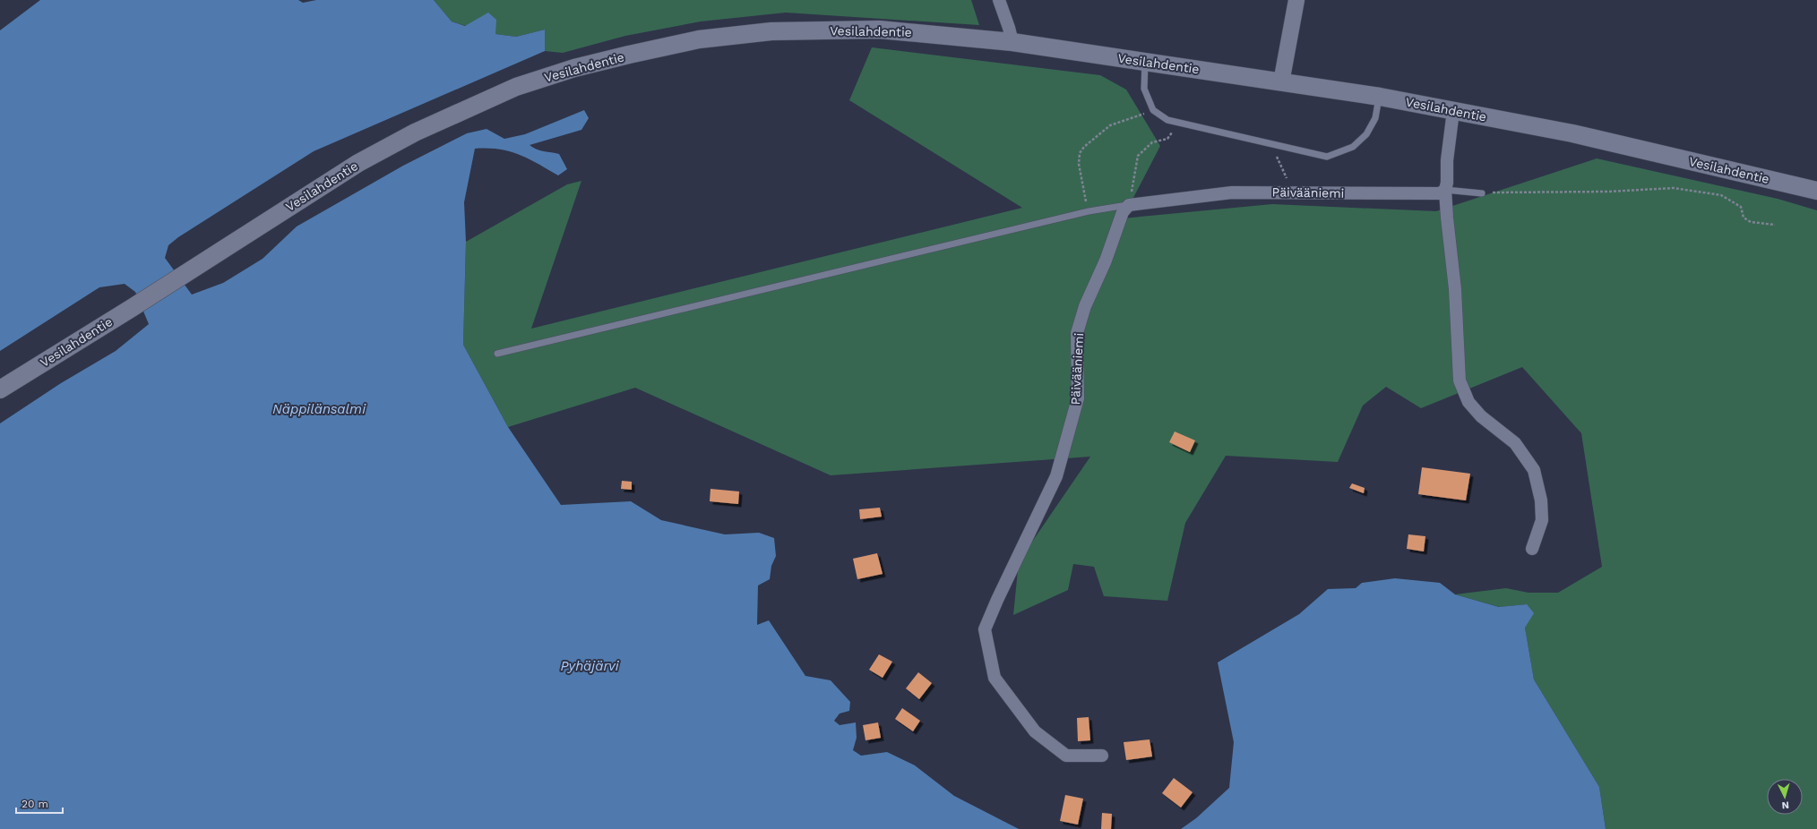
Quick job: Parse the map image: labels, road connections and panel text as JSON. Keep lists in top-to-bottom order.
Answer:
{
  "streets": {
    "main road": ["Vesilahdentie"],
    "street": ["Päivääniemi"]
  },
  "water": ["Näppilänsalmi", "Pyhäjärvi"],
  "scale_bar": "20 m",
  "north": "bottom"
}
